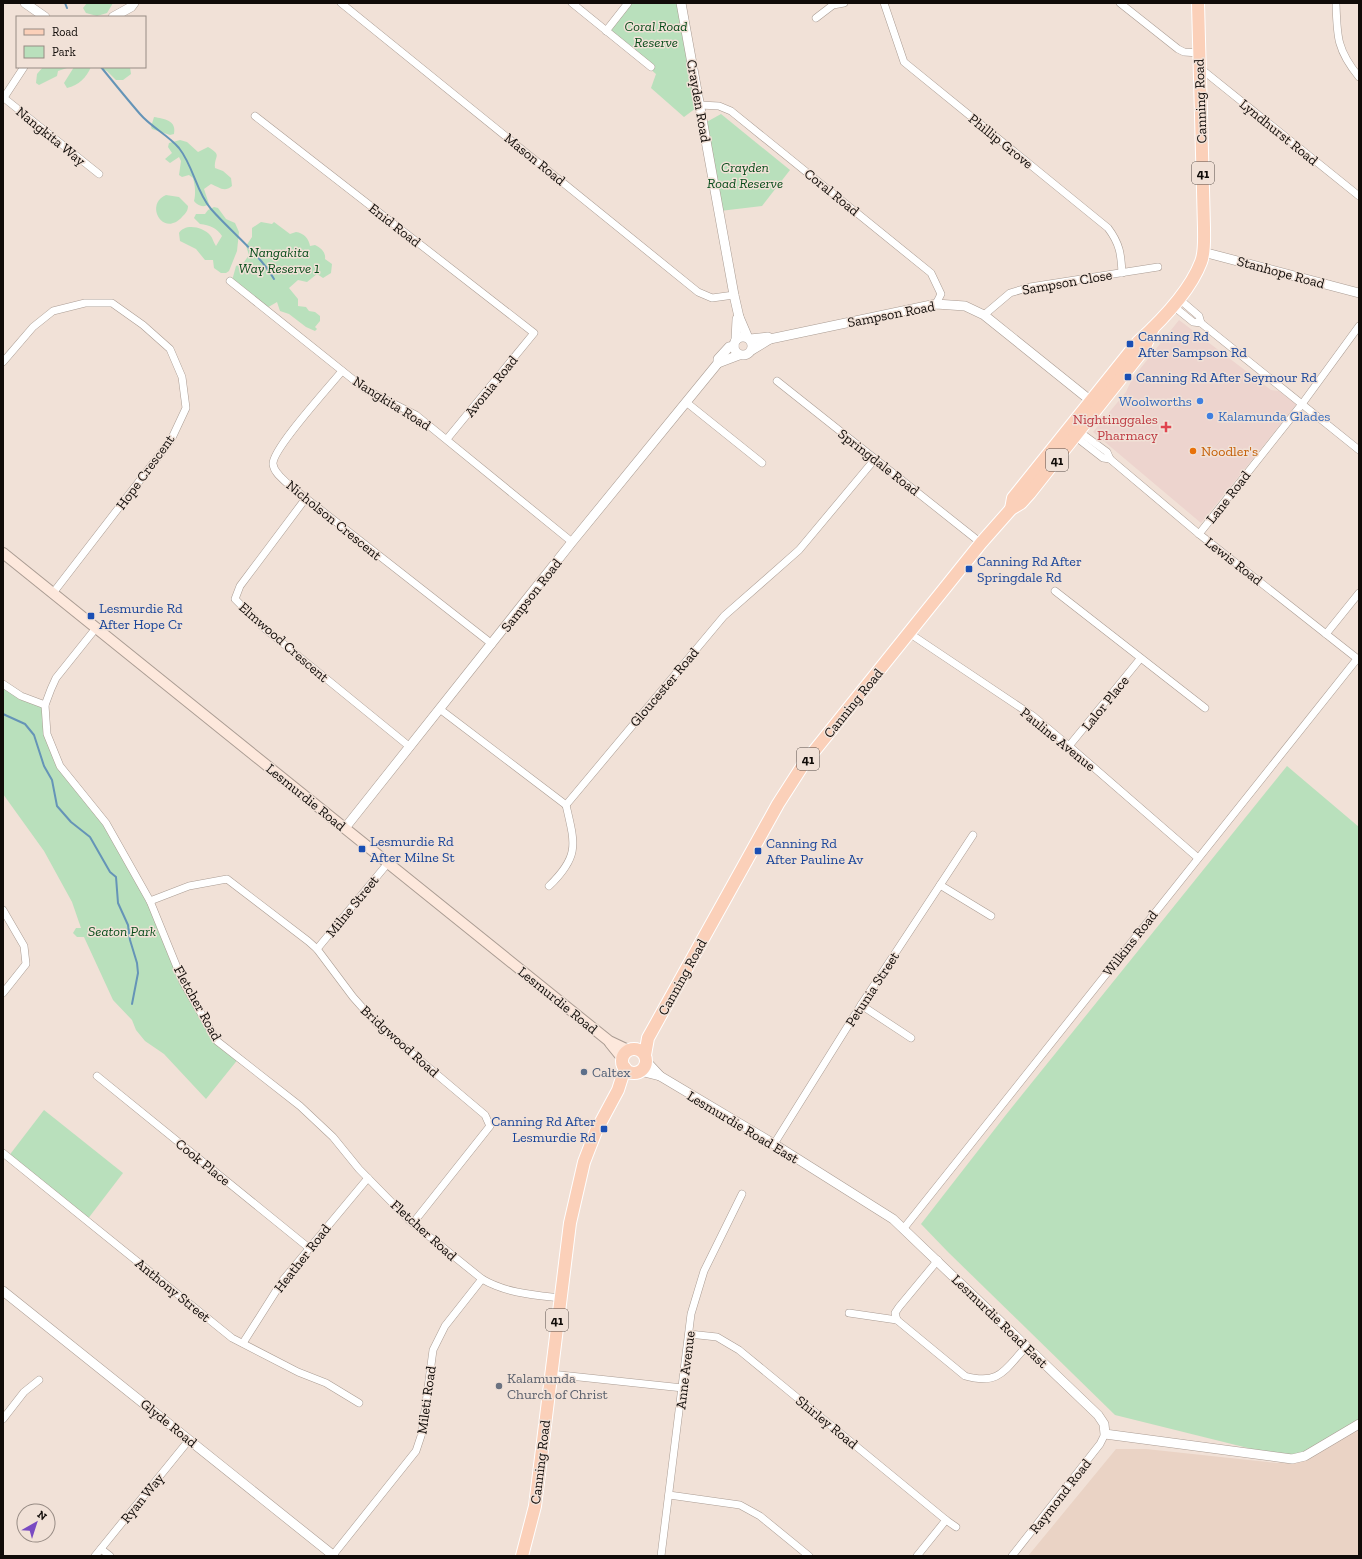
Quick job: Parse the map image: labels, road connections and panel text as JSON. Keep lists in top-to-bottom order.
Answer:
{
  "streets": {
    "main road": ["Canning Road", "41", "Lesmurdie Road"],
    "street": [
      "Crayden Road",
      "Lyndhurst Road",
      "Nangkita Way",
      "Phillip Grove",
      "Mason Road",
      "Coral Road",
      "Enid Road",
      "Stanhope Road",
      "Sampson Close",
      "Sampson Road",
      "Avonia Road",
      "Nangkita Road",
      "Springdale Road",
      "Hope Crescent",
      "Lane Road",
      "Nicholson Crescent",
      "Lewis Road",
      "Elmwood Crescent",
      "Gloucester Road",
      "Lalor Place",
      "Pauline Avenue",
      "Milne Street",
      "Wilkins Road",
      "Petunia Street",
      "Fletcher Road",
      "Bridgwood Road",
      "Lesmurdie Road East",
      "Cook Place",
      "Heather Road",
      "Anthony Street",
      "Anne Avenue",
      "Mileti Road",
      "Shirley Road",
      "Glyde Road",
      "Raymond Road",
      "Ryan Way"
    ]
  },
  "crossings": [
    ["Crayden Road", "Mason Road"],
    ["Crayden Road", "Coral Road"],
    ["Crayden Road", "Sampson Road"],
    ["Canning Road", "Lyndhurst Road"],
    ["Canning Road", "Stanhope Road"],
    ["Canning Road", "Sampson Road"],
    ["Canning Road", "Springdale Road"],
    ["Canning Road", "Lewis Road"],
    ["Canning Road", "Pauline Avenue"],
    ["Canning Road", "Lesmurdie Road"],
    ["Canning Road", "Fletcher Road"],
    ["Canning Road", "Lesmurdie Road East"],
    ["Phillip Grove", "Sampson Close"],
    ["Coral Road", "Sampson Road"],
    ["Enid Road", "Avonia Road"],
    ["Sampson Close", "Sampson Road"],
    ["Sampson Road", "Nangkita Road"],
    ["Sampson Road", "Nicholson Crescent"],
    ["Sampson Road", "Elmwood Crescent"],
    ["Sampson Road", "Lesmurdie Road"],
    ["Avonia Road", "Nangkita Road"],
    ["Nangkita Road", "Nicholson Crescent"],
    ["Springdale Road", "Gloucester Road"],
    ["Hope Crescent", "Lesmurdie Road"],
    ["Lane Road", "Lewis Road"],
    ["Nicholson Crescent", "Elmwood Crescent"],
    ["Lewis Road", "Wilkins Road"],
    ["Lalor Place", "Pauline Avenue"],
    ["Pauline Avenue", "Wilkins Road"],
    ["Lesmurdie Road", "Milne Street"],
    ["Lesmurdie Road", "Fletcher Road"],
    ["Lesmurdie Road", "Lesmurdie Road East"],
    ["Milne Street", "Bridgwood Road"],
    ["Wilkins Road", "Lesmurdie Road East"],
    ["Petunia Street", "Lesmurdie Road East"],
    ["Fletcher Road", "Bridgwood Road"],
    ["Fletcher Road", "Heather Road"],
    ["Fletcher Road", "Mileti Road"],
    ["Lesmurdie Road East", "Raymond Road"],
    ["Cook Place", "Heather Road"],
    ["Heather Road", "Anthony Street"],
    ["Anne Avenue", "Shirley Road"],
    ["Mileti Road", "Glyde Road"],
    ["Glyde Road", "Ryan Way"]
  ],
  "parks": [
    "Coral Road Reserve",
    "Crayden Road Reserve",
    "Nangakita Way Reserve 1",
    "Seaton Park"
  ],
  "places": {
    "transit": [
      "Canning Rd After Sampson Rd",
      "Canning Rd After Seymour Rd",
      "Canning Rd After Springdale Rd",
      "Lesmurdie Rd After Hope Cr",
      "Lesmurdie Rd After Milne St",
      "Canning Rd After Pauline Av",
      "Canning Rd After Lesmurdie Rd"
    ],
    "other": [
      "Woolworths",
      "Kalamunda Glades",
      "Noodler's",
      "Caltex",
      "Kalamunda Church of Christ"
    ],
    "health": ["Nightinggales Pharmacy"]
  },
  "legend": ["Road", "Park"],
  "north": "top right"
}
